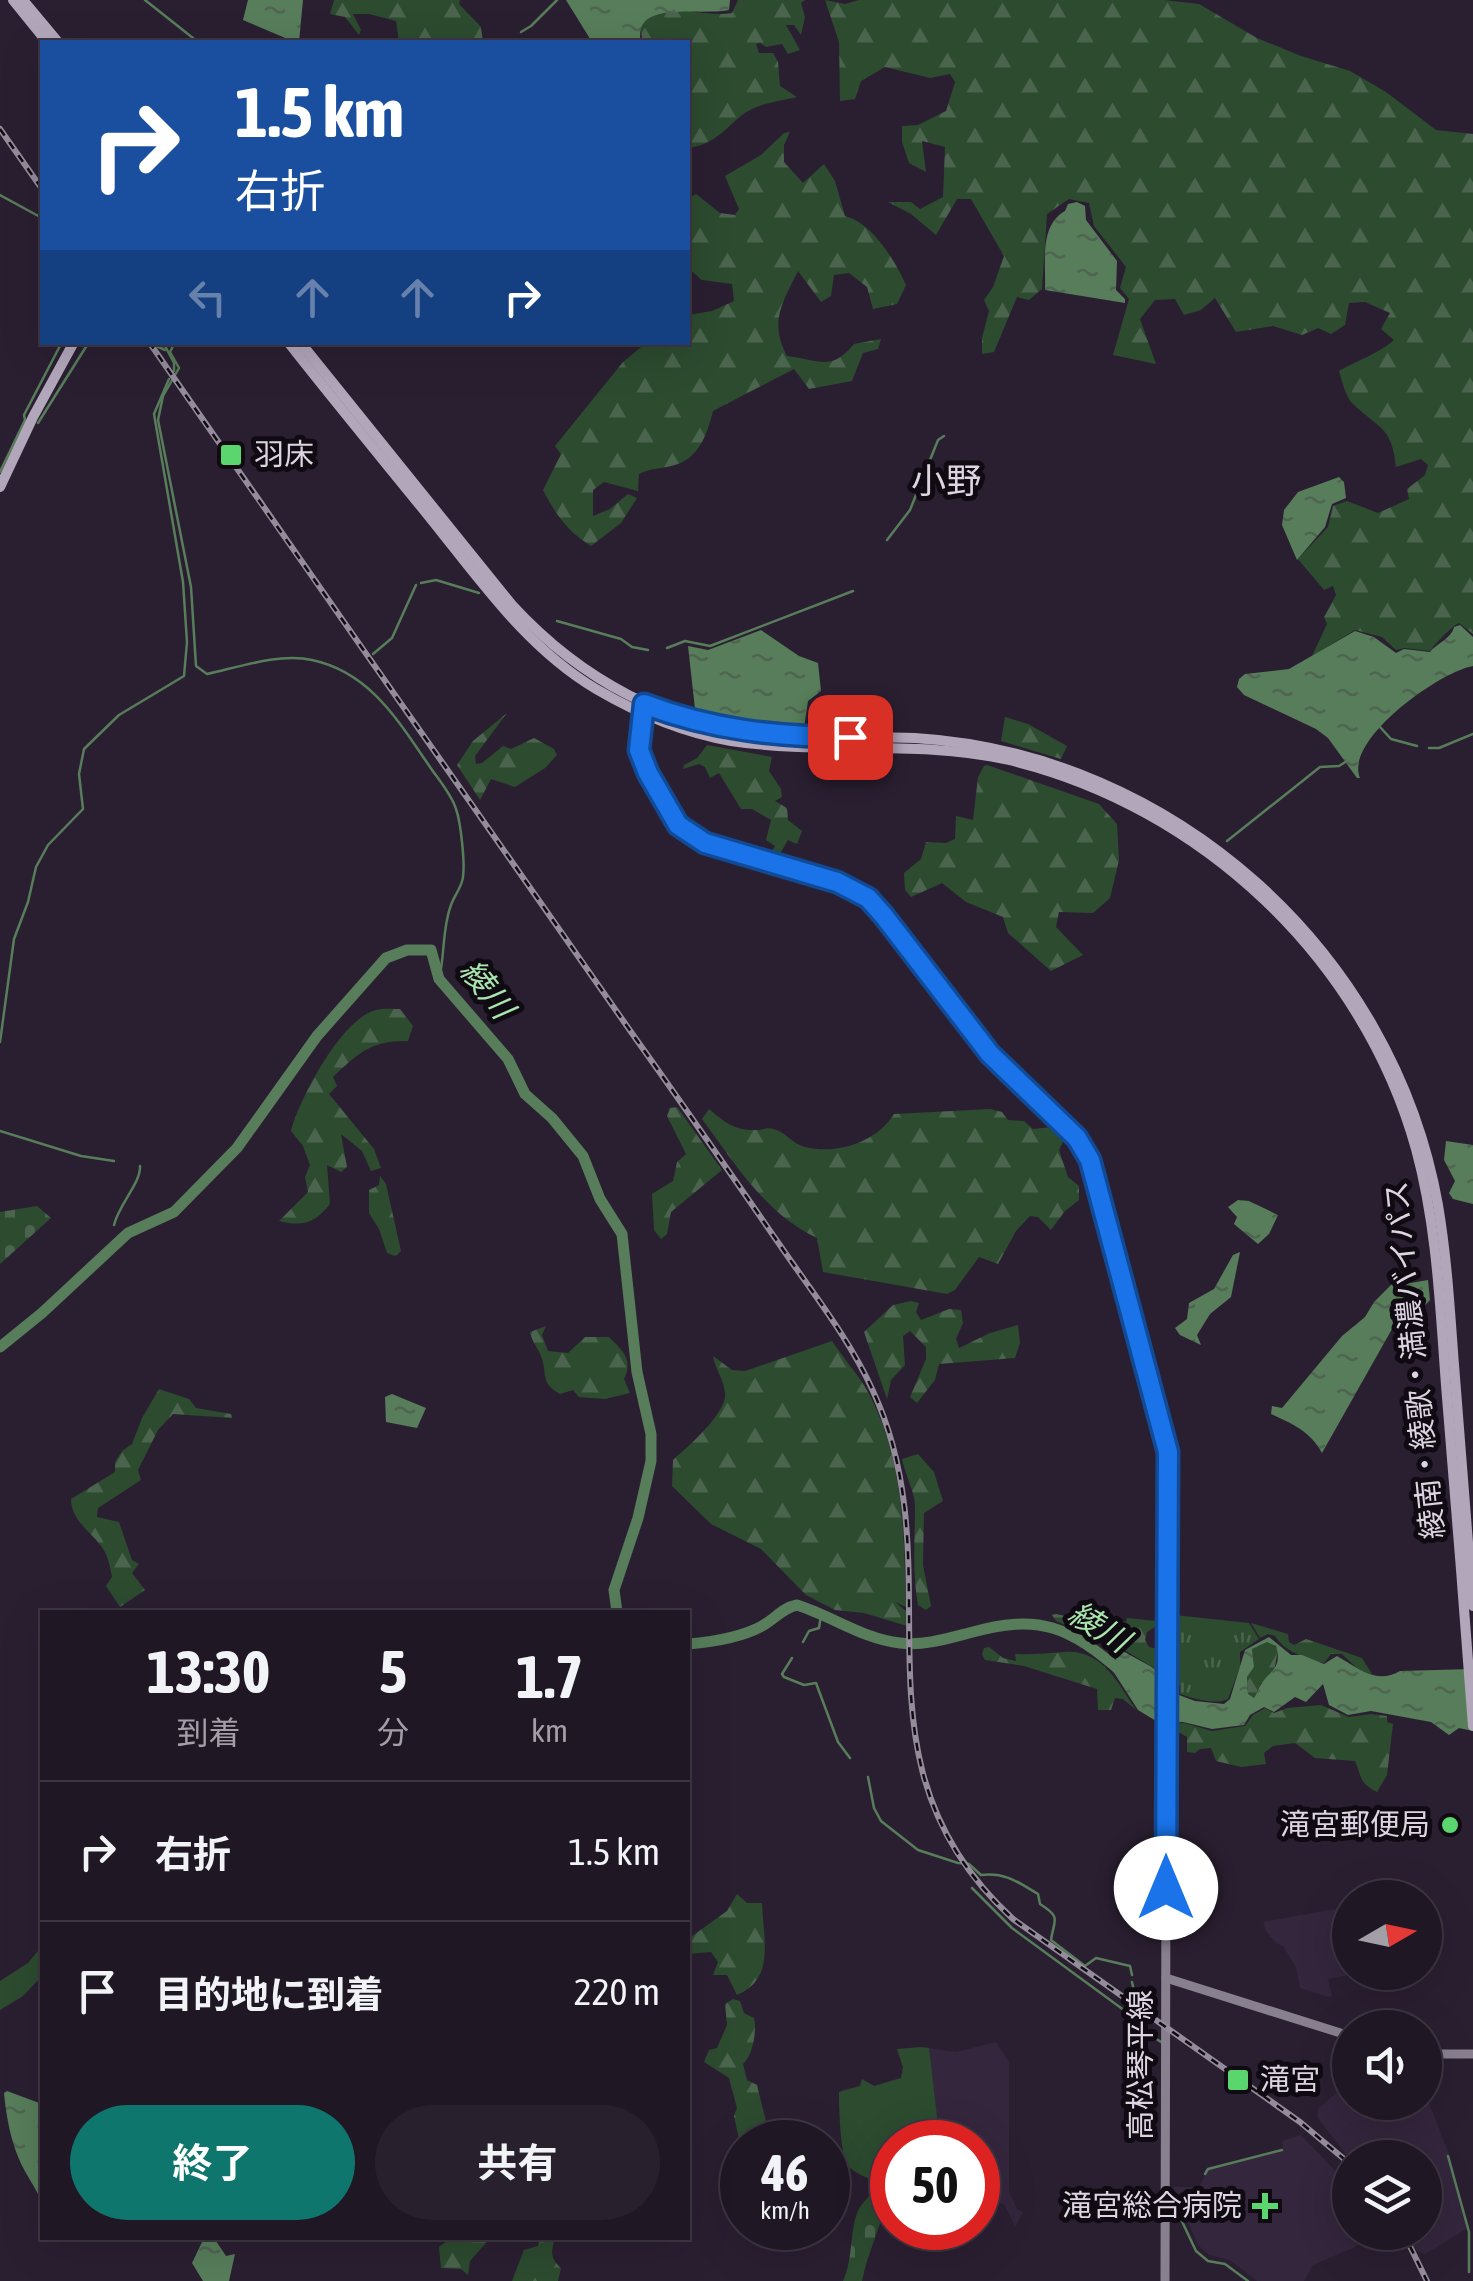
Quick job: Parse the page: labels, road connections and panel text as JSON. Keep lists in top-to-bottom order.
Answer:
{
  "streets": {
    "highway": ["綾南・綾歌・満濃バイパス"],
    "main road": ["高松琴平線"]
  },
  "crossings": [
    ["綾南・綾歌・満濃バイパス", "高松琴平線"]
  ],
  "districts": ["小野"],
  "water": ["綾川"],
  "places": {
    "transit": ["羽床", "滝宮"],
    "other": ["滝宮郵便局"],
    "health": ["滝宮総合病院"]
  },
  "north": "right",
  "page": {
    "turn": ["1.5 km", "右折"],
    "eta": [
      "13:30",
      "到着",
      "5",
      "分",
      "1.7",
      "km"
    ],
    "list": [
      {
        "name": "右折",
        "value": "1.5 km"
      },
      {
        "name": "目的地に到着",
        "value": "220 m"
      }
    ],
    "buttons": ["終了", "共有"],
    "speed": "46 km/h",
    "limit": "50"
  }
}
